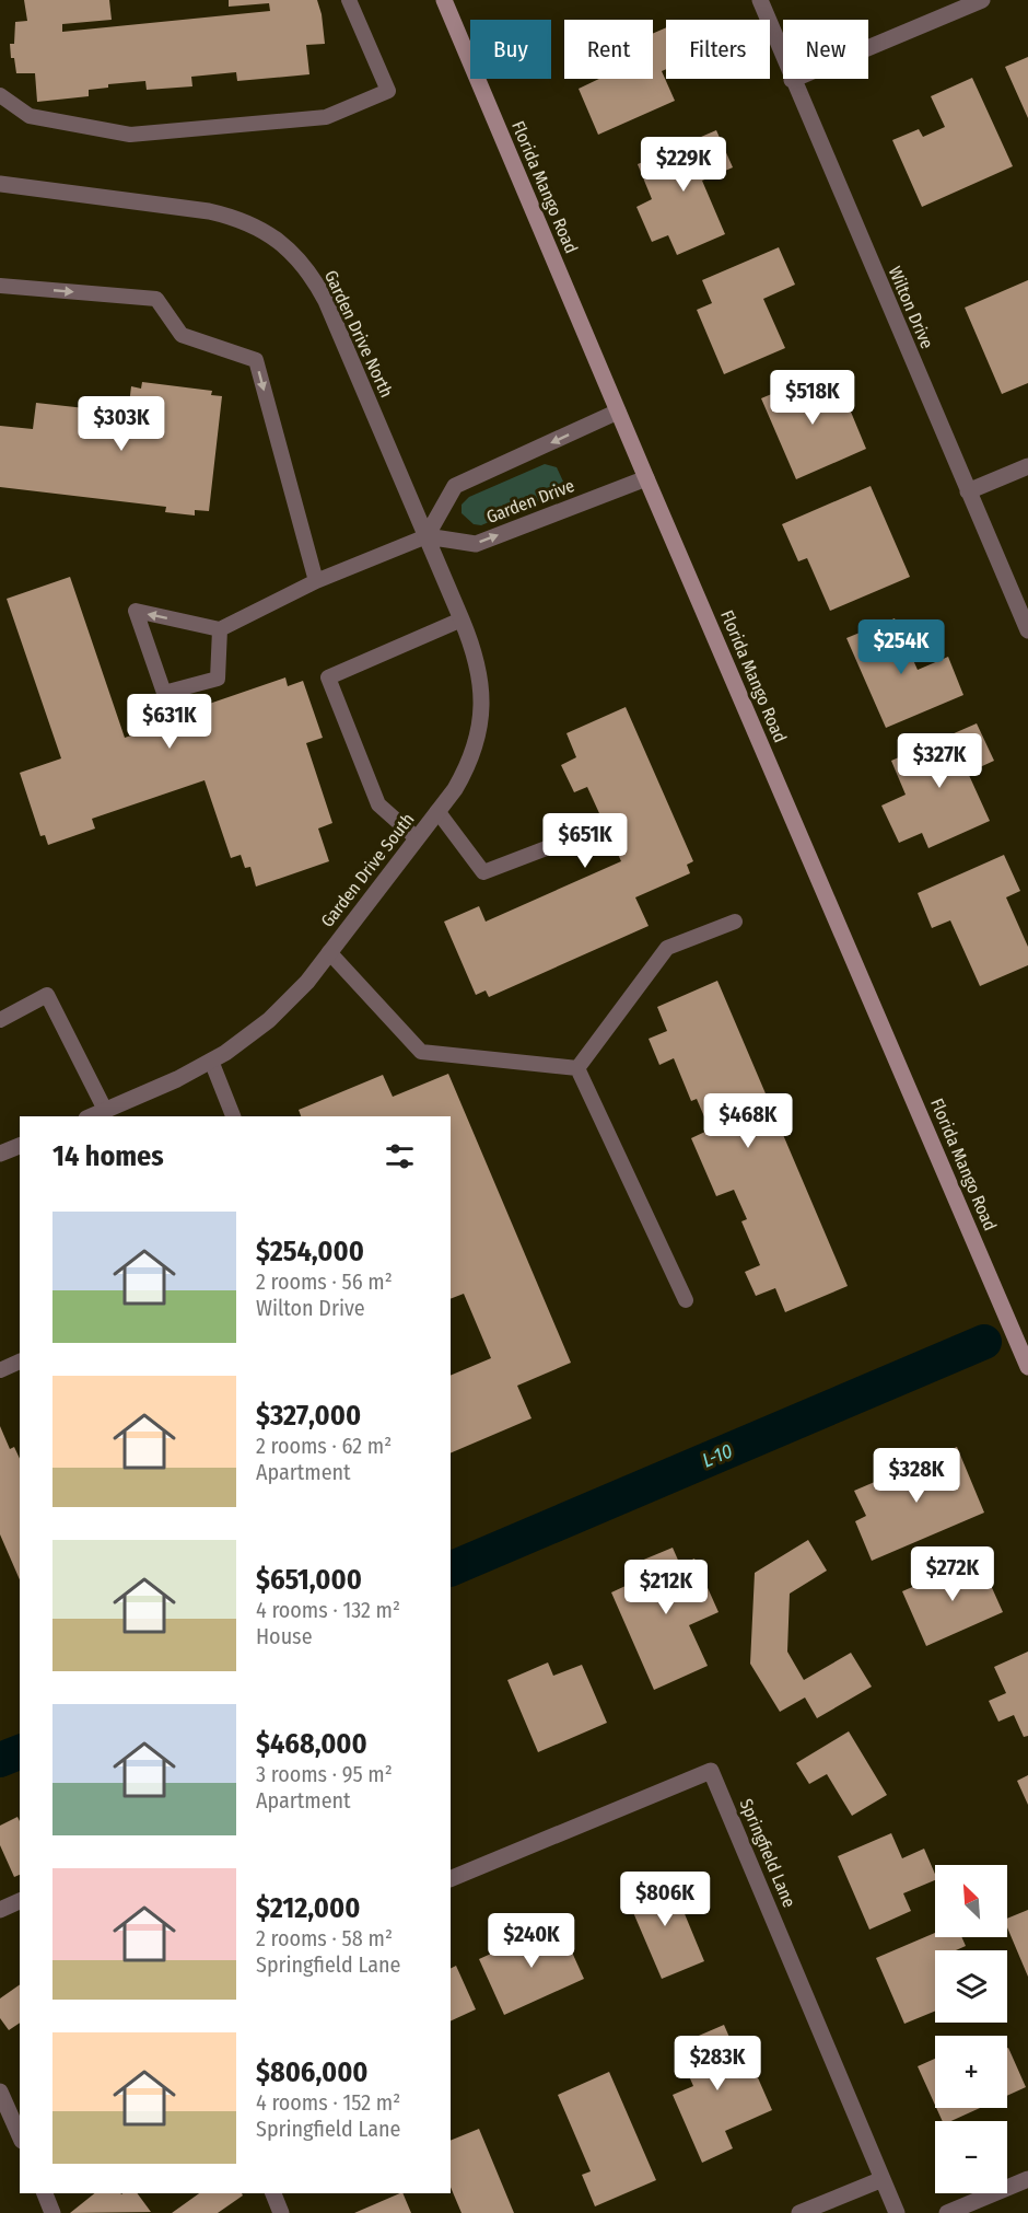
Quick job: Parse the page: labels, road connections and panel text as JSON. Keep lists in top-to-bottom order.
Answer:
{
  "streets": {
    "street": [
      "Florida Mango Road",
      "Wilton Drive",
      "Garden Drive North",
      "Garden Drive",
      "Garden Drive South",
      "Springfield Lane"
    ]
  },
  "crossings": [
    ["Florida Mango Road", "Garden Drive"],
    ["Garden Drive North", "Garden Drive"],
    ["Garden Drive North", "Garden Drive South"],
    ["Garden Drive", "Garden Drive South"]
  ],
  "water": ["L-10"],
  "north": "top left",
  "page": {
    "chip": [
      "Buy",
      "Rent",
      "Filters",
      "New"
    ],
    "price": [
      "$229K",
      "$518K",
      "$303K",
      "$254K",
      "$631K",
      "$327K",
      "$651K",
      "$468K",
      "$328K",
      "$272K",
      "$212K",
      "$806K",
      "$240K",
      "$283K"
    ],
    "heading": "14 homes",
    "list": [
      {
        "name": "$254,000",
        "note": "2 rooms · 56 m² · Wilton Drive"
      },
      {
        "name": "$327,000",
        "note": "2 rooms · 62 m² · Apartment"
      },
      {
        "name": "$651,000",
        "note": "4 rooms · 132 m² · House"
      },
      {
        "name": "$468,000",
        "note": "3 rooms · 95 m² · Apartment"
      },
      {
        "name": "$212,000",
        "note": "2 rooms · 58 m² · Springfield Lane"
      },
      {
        "name": "$806,000",
        "note": "4 rooms · 152 m² · Springfield Lane"
      }
    ],
    "map_buttons": ["+", "−"]
  }
}
